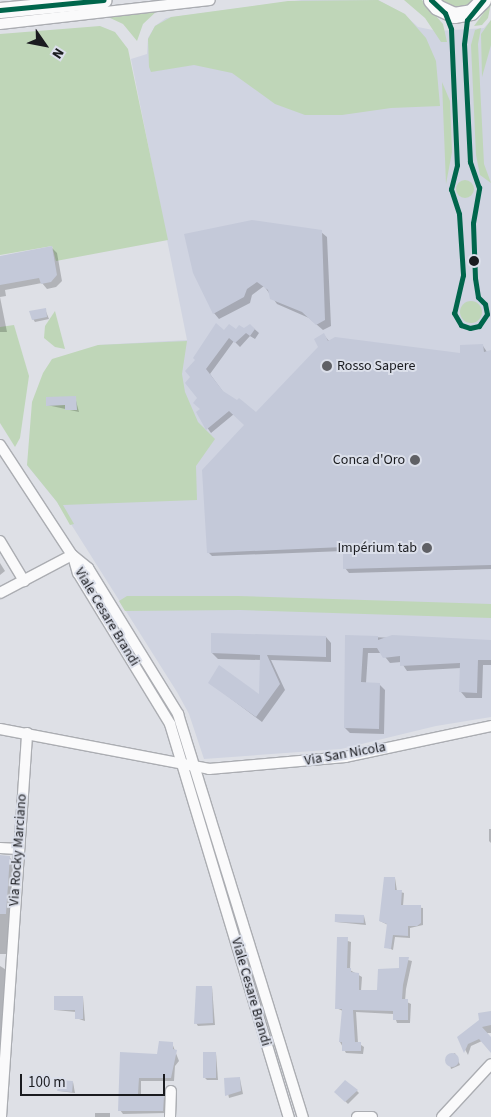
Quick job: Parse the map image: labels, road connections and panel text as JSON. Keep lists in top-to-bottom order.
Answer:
{
  "streets": {
    "street": ["Viale Cesare Brandi", "Via San Nicola", "Via Rocky Marciano"]
  },
  "crossings": [
    ["Viale Cesare Brandi", "Via San Nicola"]
  ],
  "places": ["Rosso Sapere", "Conca d'Oro", "Impérium tab"],
  "scale_bar": "100 m",
  "north": "bottom right"
}
